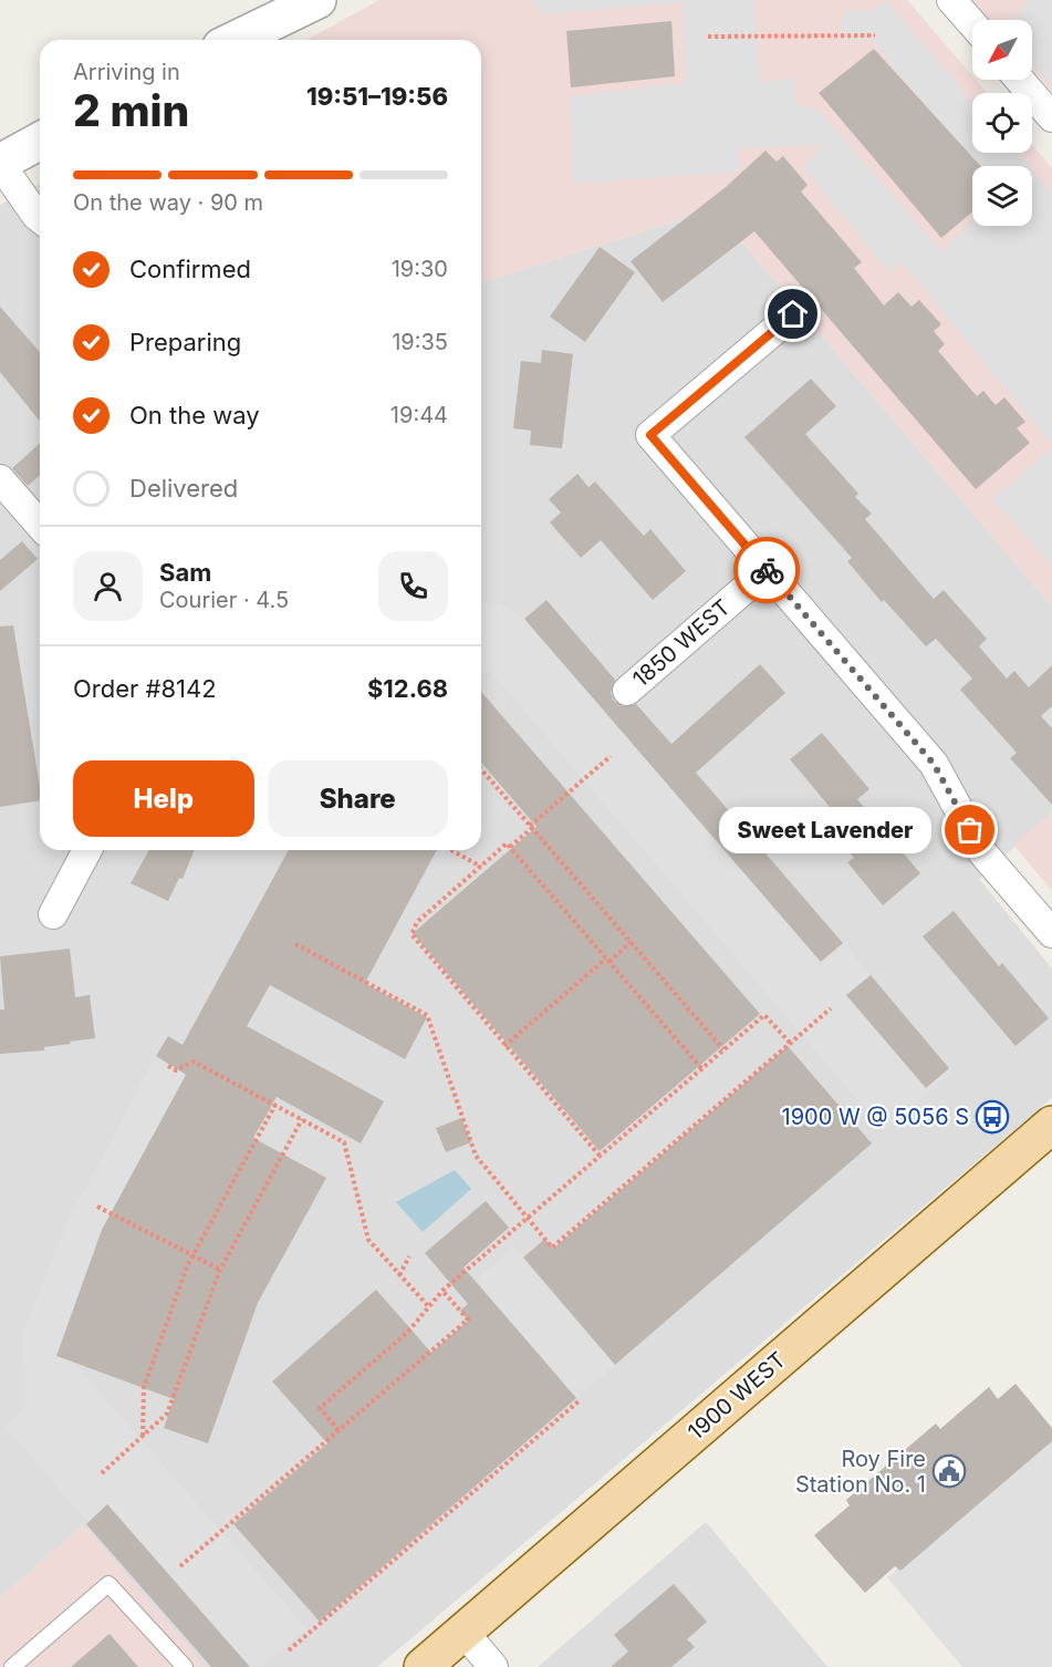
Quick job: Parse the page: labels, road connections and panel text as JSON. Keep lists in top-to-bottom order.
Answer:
{
  "streets": {
    "main road": ["1900 WEST"],
    "street": ["1850 WEST"]
  },
  "places": {
    "other": ["Sweet Lavender"],
    "bus stop": ["1900 W @ 5056 S"],
    "public building": ["Roy Fire Station No. 1"]
  },
  "north": "bottom left",
  "page": {
    "heading": ["2 min", "Arriving in", "19:51–19:56"],
    "panel": [
      "Sam",
      "Courier · 4.5",
      "Order #8142",
      "$12.68"
    ],
    "bar": "On the way · 90 m",
    "list": [
      ["Confirmed", "19:30"],
      ["Preparing", "19:35"],
      ["On the way", "19:44"],
      "Delivered"
    ],
    "buttons": ["Help", "Share"],
    "bubble": "Sweet Lavender"
  }
}
